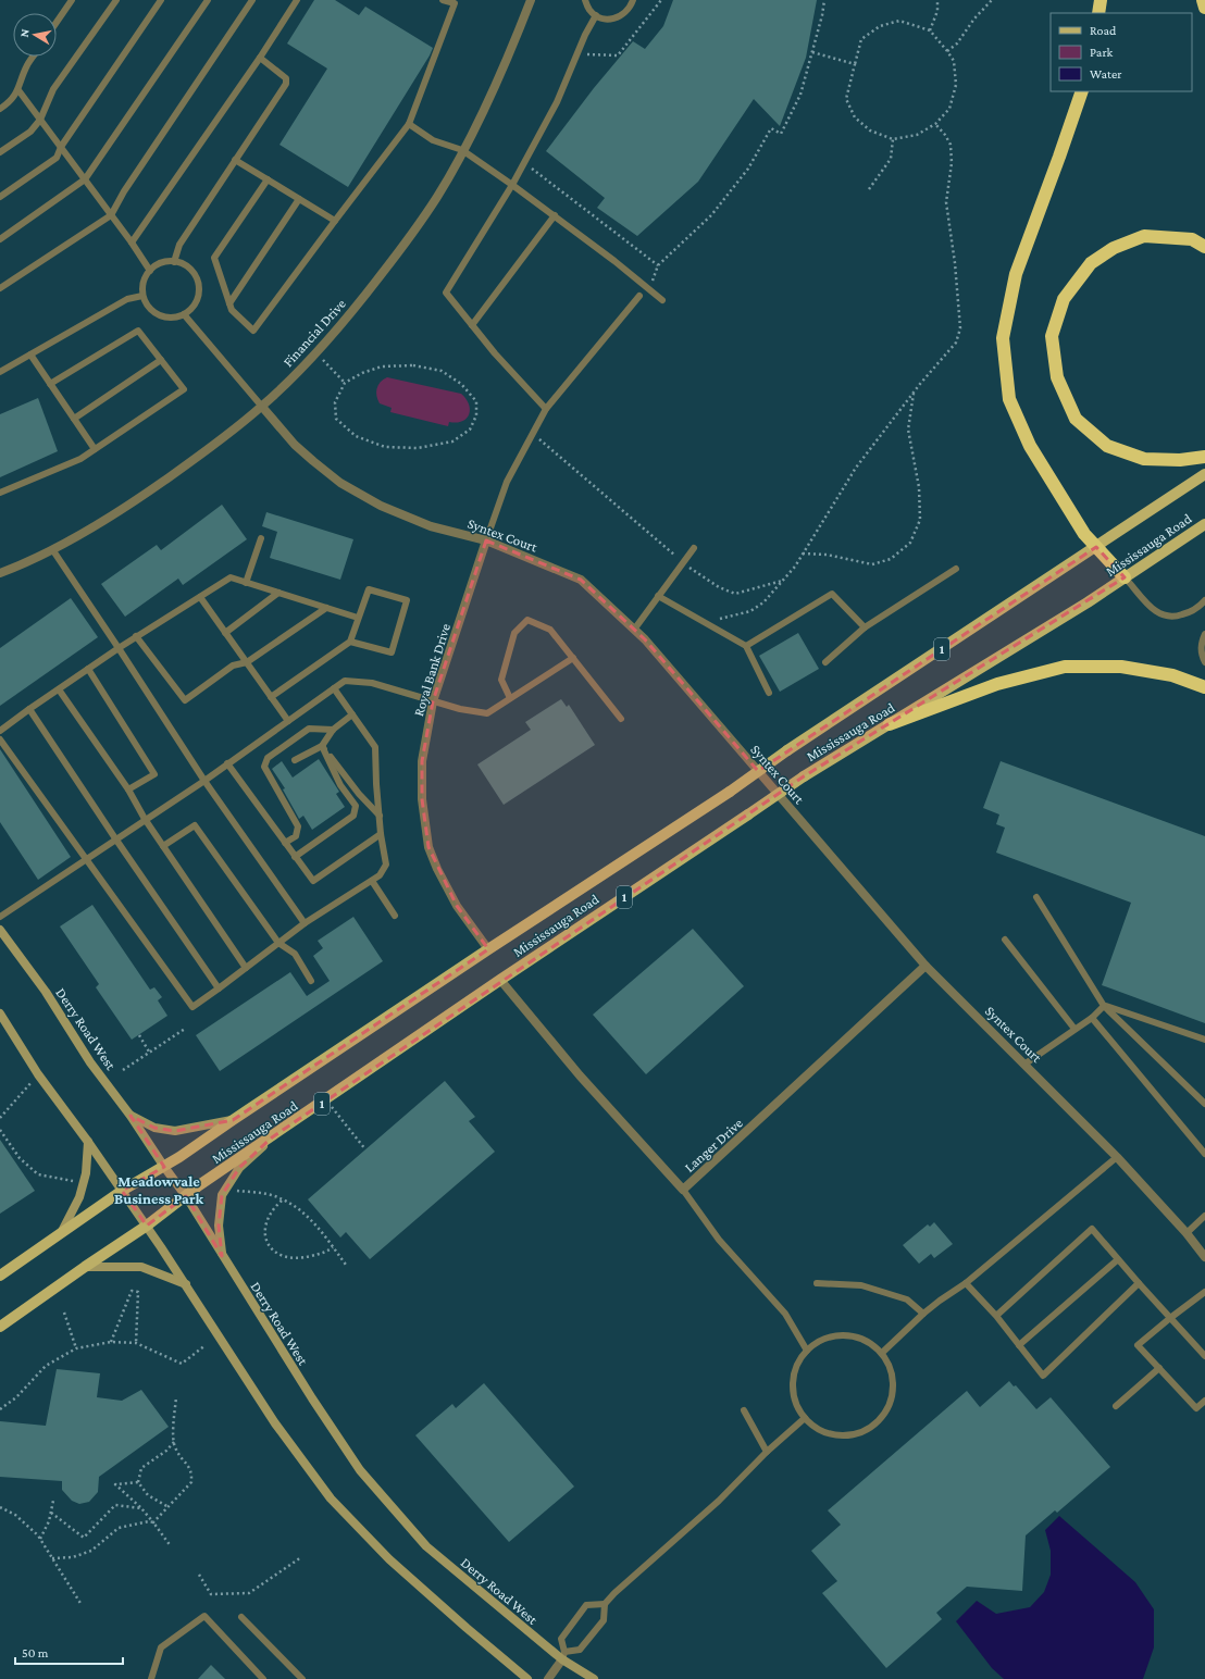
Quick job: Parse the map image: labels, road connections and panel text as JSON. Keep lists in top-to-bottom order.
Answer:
{
  "streets": {
    "main road": ["Mississauga Road", "1", "Derry Road West"],
    "street": [
      "Financial Drive",
      "Syntex Court",
      "Royal Bank Drive",
      "Langer Drive"
    ]
  },
  "crossings": [
    ["Financial Drive", "Syntex Court"],
    ["Syntex Court", "Royal Bank Drive"],
    ["Syntex Court", "Langer Drive"],
    ["Mississauga Road", "Royal Bank Drive"],
    ["Mississauga Road", "Derry Road West"],
    ["Mississauga Road", "Langer Drive"]
  ],
  "districts": ["Meadowvale Business Park"],
  "legend": ["Road", "Park", "Water"],
  "scale_bar": "50 m",
  "north": "left"
}
